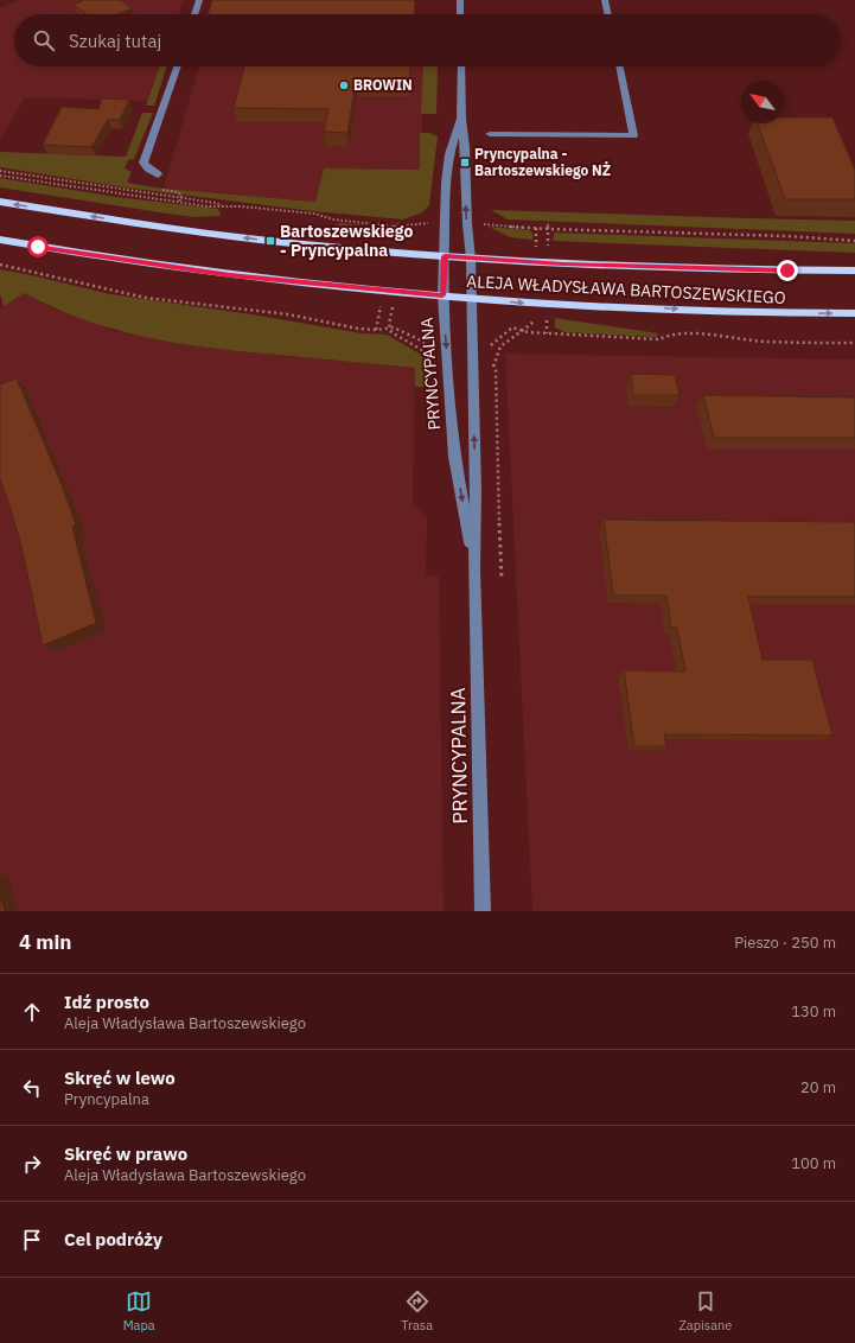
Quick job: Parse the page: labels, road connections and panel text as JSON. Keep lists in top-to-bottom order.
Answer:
{
  "streets": {
    "main road": ["ALEJA WŁADYSŁAWA BARTOSZEWSKIEGO"],
    "street": ["PRYNCYPALNA"]
  },
  "crossings": [
    ["ALEJA WŁADYSŁAWA BARTOSZEWSKIEGO", "PRYNCYPALNA"]
  ],
  "places": {
    "other": ["BROWIN"],
    "transit": ["Pryncypalna - Bartoszewskiego NŻ", "Bartoszewskiego - Pryncypalna"]
  },
  "north": "top left",
  "page": {
    "search": "Szukaj tutaj",
    "heading": ["4 min", "Pieszo · 250 m"],
    "list": [
      ["Idź prosto", "Aleja Władysława Bartoszewskiego", "130 m"],
      ["Skręć w lewo", "Pryncypalna", "20 m"],
      ["Skręć w prawo", "Aleja Władysława Bartoszewskiego", "100 m"],
      "Cel podróży"
    ],
    "nav": ["Mapa", "Trasa", "Zapisane"]
  }
}
